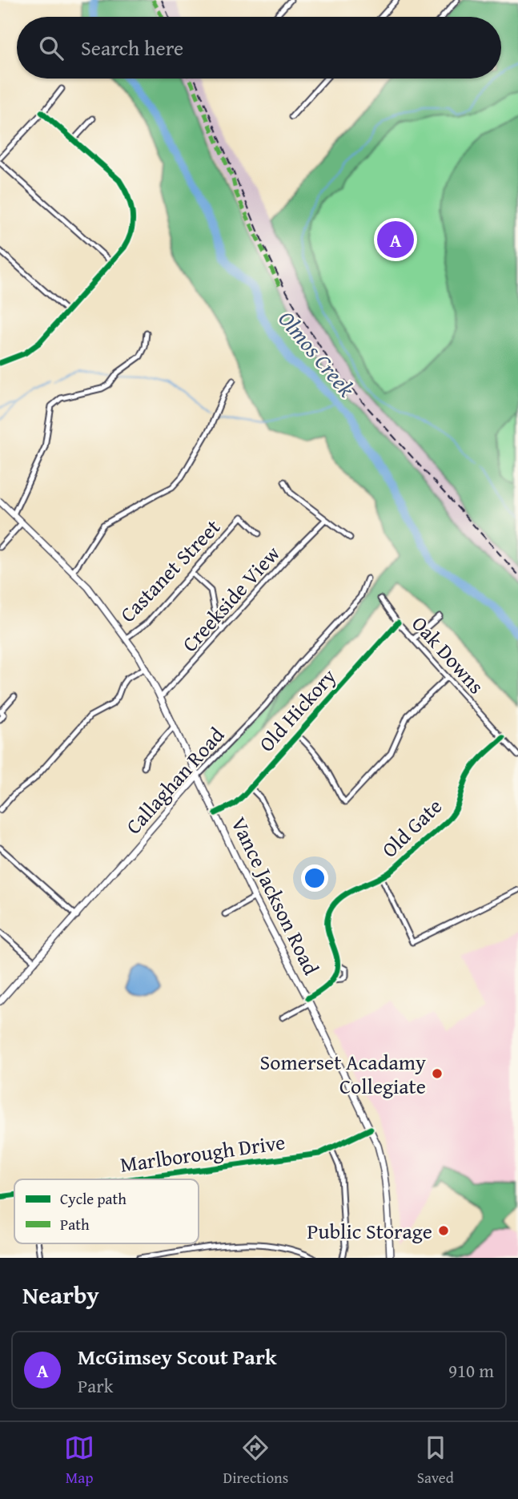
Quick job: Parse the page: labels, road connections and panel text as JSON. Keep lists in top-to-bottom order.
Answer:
{
  "streets": {
    "main road": ["Callaghan Road", "Vance Jackson Road"],
    "street": [
      "Castanet Street",
      "Creekside View",
      "Oak Downs",
      "Old Hickory",
      "Old Gate",
      "Marlborough Drive"
    ]
  },
  "crossings": [
    ["Castanet Street", "Vance Jackson Road"],
    ["Creekside View", "Vance Jackson Road"],
    ["Oak Downs", "Old Hickory"],
    ["Oak Downs", "Old Gate"],
    ["Old Hickory", "Vance Jackson Road"],
    ["Callaghan Road", "Vance Jackson Road"],
    ["Vance Jackson Road", "Marlborough Drive"]
  ],
  "water": ["Olmos Creek"],
  "places": ["Somerset Acadamy Collegiate", "Public Storage"],
  "legend": ["Cycle path", "Path"],
  "page": {
    "search": "Search here",
    "pins": "A",
    "heading": "Nearby",
    "list": [
      {
        "mark": "A",
        "name": "McGimsey Scout Park",
        "note": "Park",
        "value": "910 m"
      }
    ],
    "nav": ["Map", "Directions", "Saved"]
  }
}
